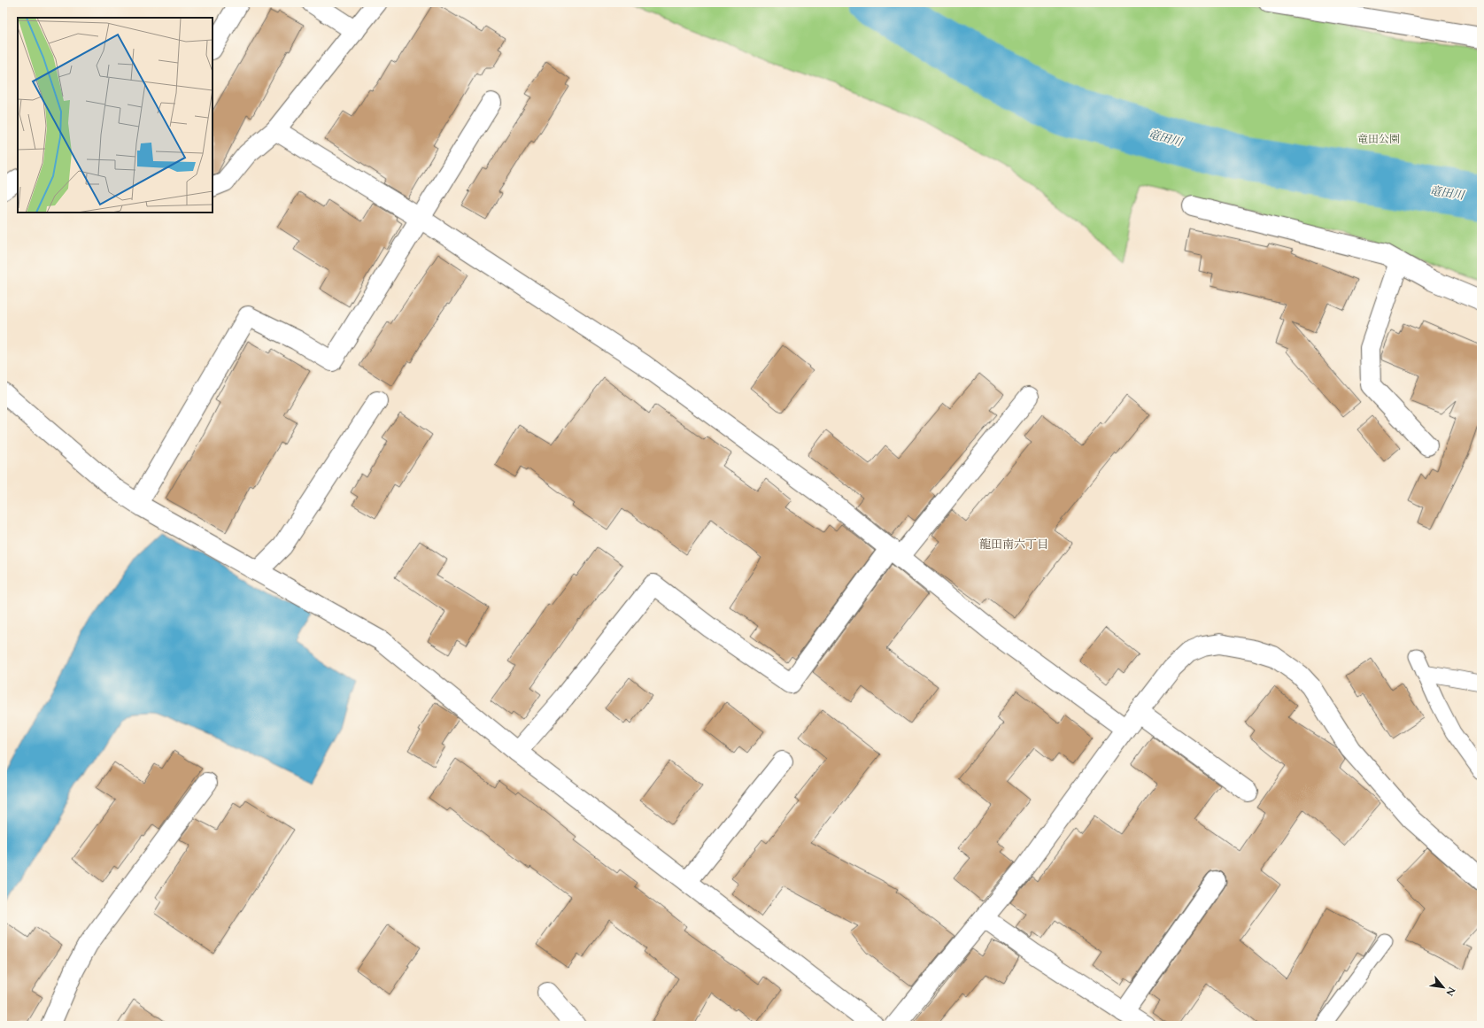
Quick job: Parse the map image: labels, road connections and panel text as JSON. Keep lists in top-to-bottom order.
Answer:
{
  "districts": ["龍田南六丁目"],
  "water": ["竜田川"],
  "parks": ["竜田公園"],
  "north": "bottom right"
}
